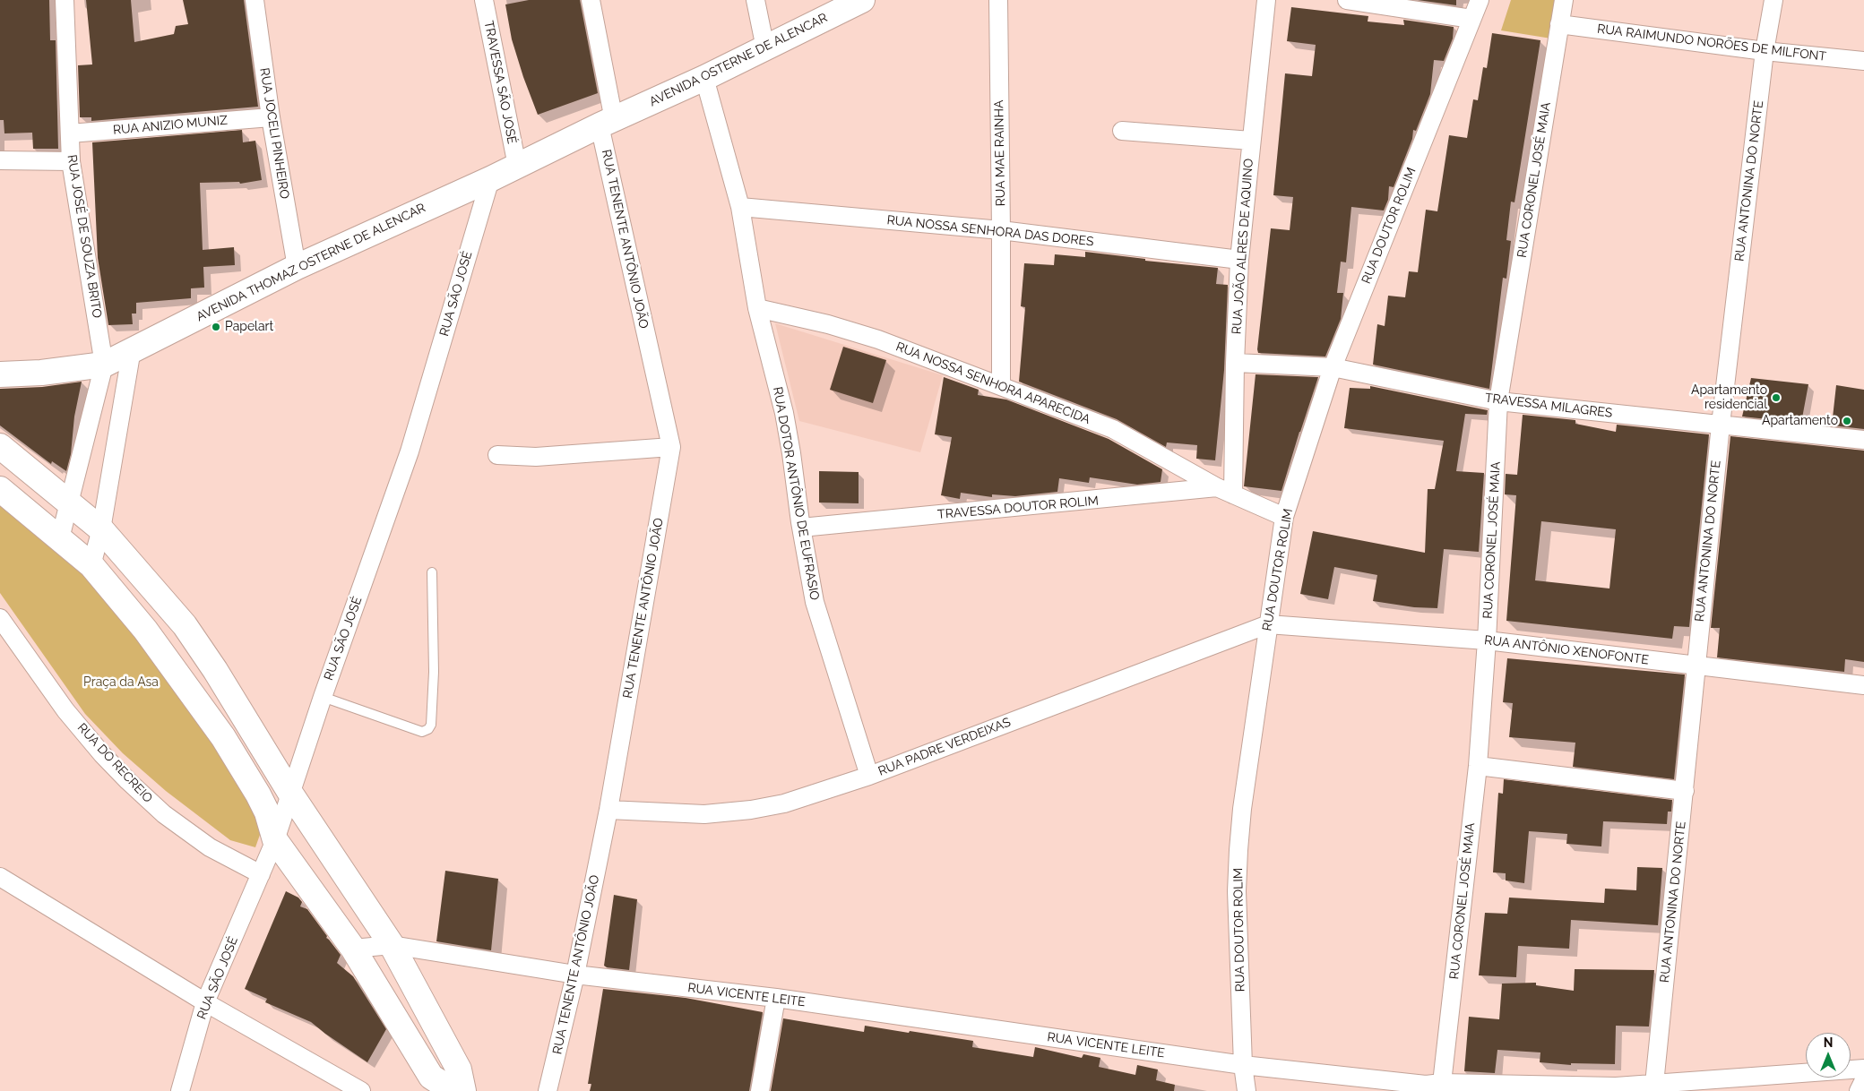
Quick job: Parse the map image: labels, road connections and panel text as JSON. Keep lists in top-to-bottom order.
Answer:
{
  "streets": {
    "main road": ["AVENIDA OSTERNE DE ALENCAR", "AVENIDA THOMAZ OSTERNE DE ALENCAR"],
    "street": [
      "RUA RAIMUNDO NORÕES DE MILFONT",
      "TRAVESSA SÃO JOSÉ",
      "RUA ANIZIO MUNIZ",
      "RUA JOCELI PINHEIRO",
      "RUA MAE RAINHA",
      "RUA CORONEL JOSÉ MAIA",
      "RUA ANTONINA DO NORTE",
      "RUA DOUTOR ROLIM",
      "RUA NOSSA SENHORA DAS DORES",
      "RUA JOSÉ DE SOUZA BRITO",
      "RUA TENENTE ANTÔNIO JOÃO",
      "RUA JOÃO ALRES DE AQUINO",
      "RUA SÃO JOSÉ",
      "RUA NOSSA SENHORA APARECIDA",
      "TRAVESSA MILAGRES",
      "RUA DOTOR ANTÔNIO DE EUFRASIO",
      "TRAVESSA DOUTOR ROLIM",
      "RUA ANTÔNIO XENOFONTE",
      "RUA PADRE VERDEIXAS",
      "RUA DO RECREIO",
      "RUA VICENTE LEITE"
    ]
  },
  "crossings": [
    ["RUA RAIMUNDO NORÕES DE MILFONT", "RUA CORONEL JOSÉ MAIA"],
    ["RUA RAIMUNDO NORÕES DE MILFONT", "RUA ANTONINA DO NORTE"],
    ["AVENIDA OSTERNE DE ALENCAR", "RUA TENENTE ANTÔNIO JOÃO"],
    ["AVENIDA OSTERNE DE ALENCAR", "AVENIDA THOMAZ OSTERNE DE ALENCAR"],
    ["AVENIDA OSTERNE DE ALENCAR", "RUA DOTOR ANTÔNIO DE EUFRASIO"],
    ["TRAVESSA SÃO JOSÉ", "AVENIDA THOMAZ OSTERNE DE ALENCAR"],
    ["RUA ANIZIO MUNIZ", "RUA JOCELI PINHEIRO"],
    ["RUA ANIZIO MUNIZ", "RUA JOSÉ DE SOUZA BRITO"],
    ["RUA JOCELI PINHEIRO", "AVENIDA THOMAZ OSTERNE DE ALENCAR"],
    ["RUA MAE RAINHA", "RUA NOSSA SENHORA DAS DORES"],
    ["RUA MAE RAINHA", "RUA NOSSA SENHORA APARECIDA"],
    ["RUA CORONEL JOSÉ MAIA", "TRAVESSA MILAGRES"],
    ["RUA CORONEL JOSÉ MAIA", "RUA ANTÔNIO XENOFONTE"],
    ["RUA CORONEL JOSÉ MAIA", "RUA VICENTE LEITE"],
    ["RUA ANTONINA DO NORTE", "TRAVESSA MILAGRES"],
    ["RUA ANTONINA DO NORTE", "RUA ANTÔNIO XENOFONTE"],
    ["RUA ANTONINA DO NORTE", "RUA VICENTE LEITE"],
    ["RUA DOUTOR ROLIM", "RUA NOSSA SENHORA APARECIDA"],
    ["RUA DOUTOR ROLIM", "TRAVESSA MILAGRES"],
    ["RUA DOUTOR ROLIM", "RUA ANTÔNIO XENOFONTE"],
    ["RUA DOUTOR ROLIM", "RUA PADRE VERDEIXAS"],
    ["RUA DOUTOR ROLIM", "RUA VICENTE LEITE"],
    ["RUA NOSSA SENHORA DAS DORES", "RUA JOÃO ALRES DE AQUINO"],
    ["RUA NOSSA SENHORA DAS DORES", "RUA DOTOR ANTÔNIO DE EUFRASIO"],
    ["RUA JOSÉ DE SOUZA BRITO", "AVENIDA THOMAZ OSTERNE DE ALENCAR"],
    ["RUA TENENTE ANTÔNIO JOÃO", "AVENIDA THOMAZ OSTERNE DE ALENCAR"],
    ["RUA TENENTE ANTÔNIO JOÃO", "RUA PADRE VERDEIXAS"],
    ["RUA TENENTE ANTÔNIO JOÃO", "RUA VICENTE LEITE"],
    ["RUA JOÃO ALRES DE AQUINO", "RUA NOSSA SENHORA APARECIDA"],
    ["RUA JOÃO ALRES DE AQUINO", "TRAVESSA MILAGRES"],
    ["RUA JOÃO ALRES DE AQUINO", "TRAVESSA DOUTOR ROLIM"],
    ["AVENIDA THOMAZ OSTERNE DE ALENCAR", "RUA SÃO JOSÉ"],
    ["RUA SÃO JOSÉ", "RUA DO RECREIO"],
    ["RUA NOSSA SENHORA APARECIDA", "RUA DOTOR ANTÔNIO DE EUFRASIO"],
    ["RUA NOSSA SENHORA APARECIDA", "TRAVESSA DOUTOR ROLIM"],
    ["RUA DOTOR ANTÔNIO DE EUFRASIO", "TRAVESSA DOUTOR ROLIM"],
    ["RUA DOTOR ANTÔNIO DE EUFRASIO", "RUA PADRE VERDEIXAS"],
    ["RUA ANTÔNIO XENOFONTE", "RUA PADRE VERDEIXAS"]
  ],
  "parks": ["Praça da Asa"],
  "places": ["Papelart", "Apartamento residencial", "Apartamento"],
  "north": "top"
}
